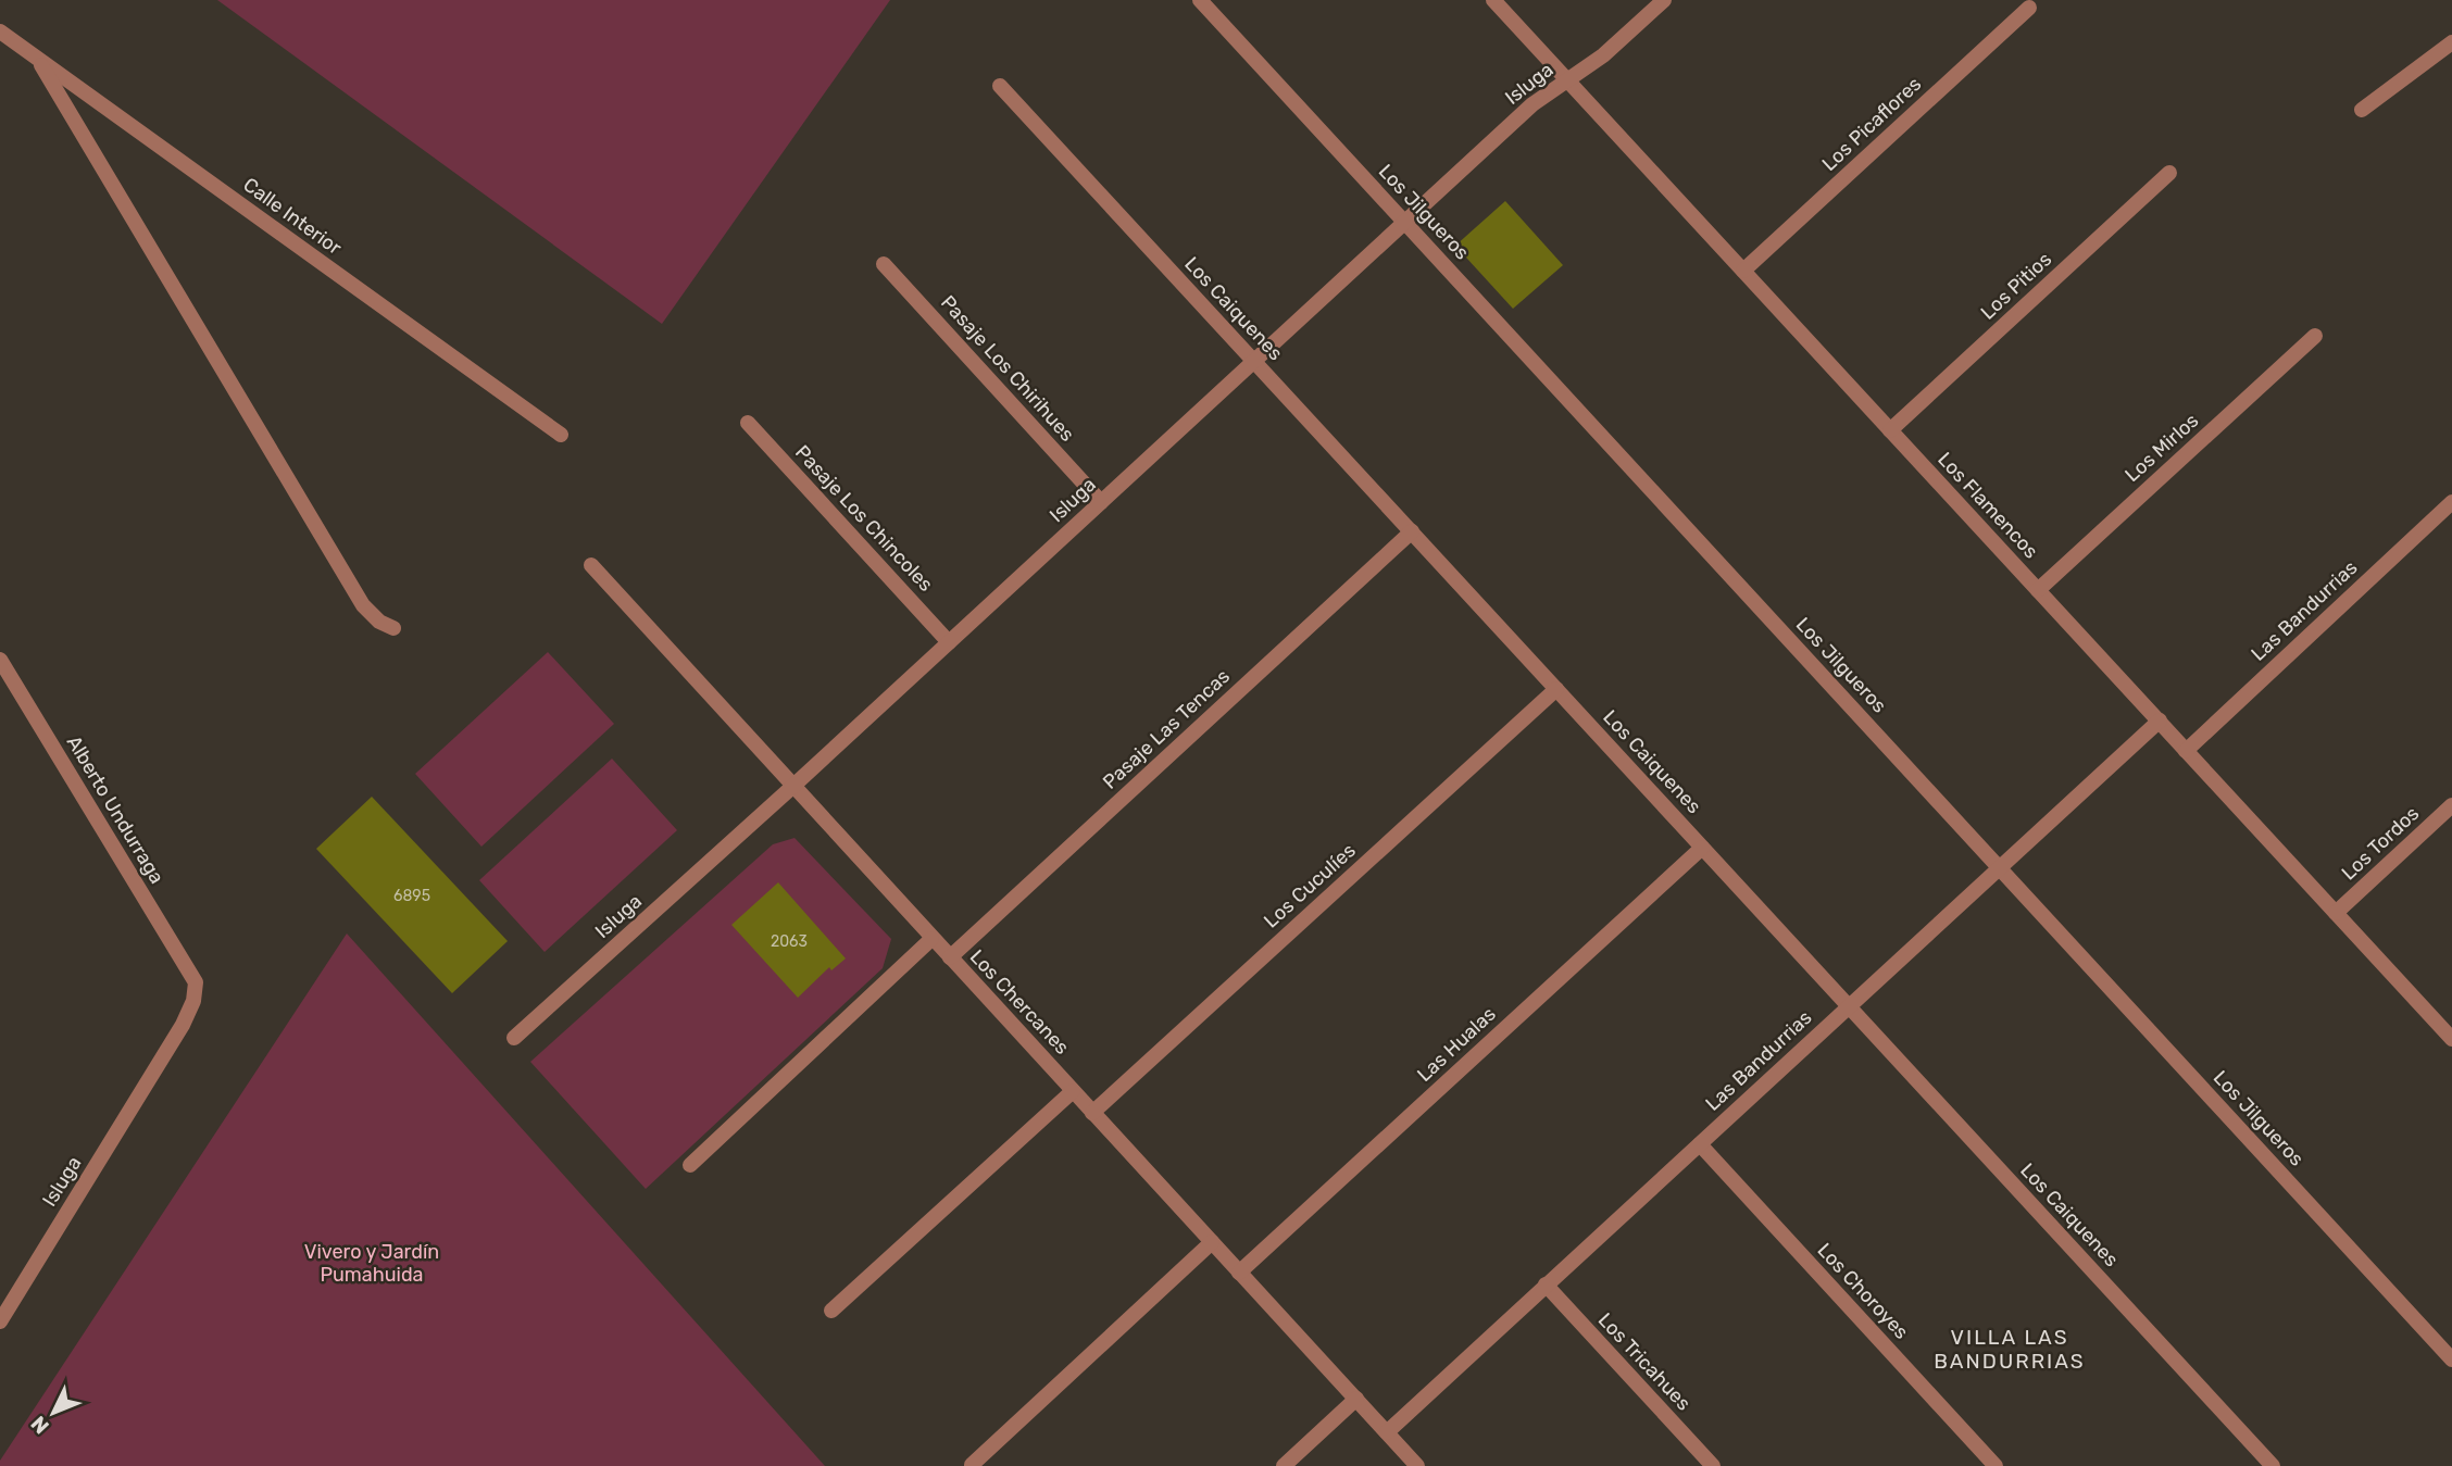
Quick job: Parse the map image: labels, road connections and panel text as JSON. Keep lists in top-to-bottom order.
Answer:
{
  "streets": {
    "street": [
      "Isluga",
      "Los Picaflores",
      "Los Jilgueros",
      "Calle Interior",
      "Los Pitios",
      "Los Caiquenes",
      "Pasaje Los Chirihues",
      "Los Mirlos",
      "Los Flamencos",
      "Pasaje Los Chincoles",
      "Las Bandurrias",
      "Pasaje Las Tencas",
      "Alberto Undurraga",
      "Los Tordos",
      "Los Cuculíes",
      "Los Chercanes",
      "Las Hualas",
      "Los Choroyes",
      "Los Tricahues"
    ]
  },
  "crossings": [
    ["Isluga", "Los Jilgueros"],
    ["Isluga", "Los Caiquenes"],
    ["Isluga", "Pasaje Los Chirihues"],
    ["Isluga", "Los Flamencos"],
    ["Isluga", "Pasaje Los Chincoles"],
    ["Isluga", "Alberto Undurraga"],
    ["Isluga", "Los Chercanes"],
    ["Los Picaflores", "Los Flamencos"],
    ["Los Jilgueros", "Las Bandurrias"],
    ["Los Pitios", "Los Flamencos"],
    ["Los Caiquenes", "Las Bandurrias"],
    ["Los Caiquenes", "Pasaje Las Tencas"],
    ["Los Caiquenes", "Los Cuculíes"],
    ["Los Caiquenes", "Las Hualas"],
    ["Los Mirlos", "Los Flamencos"],
    ["Los Flamencos", "Las Bandurrias"],
    ["Los Flamencos", "Los Tordos"],
    ["Las Bandurrias", "Los Chercanes"],
    ["Las Bandurrias", "Los Choroyes"],
    ["Las Bandurrias", "Los Tricahues"],
    ["Pasaje Las Tencas", "Los Chercanes"],
    ["Los Cuculíes", "Los Chercanes"],
    ["Los Chercanes", "Las Hualas"]
  ],
  "districts": ["VILLA LAS BANDURRIAS"],
  "parks": ["Vivero y Jardín Pumahuida"],
  "house_numbers": ["6895", "2063"],
  "north": "bottom left"
}
